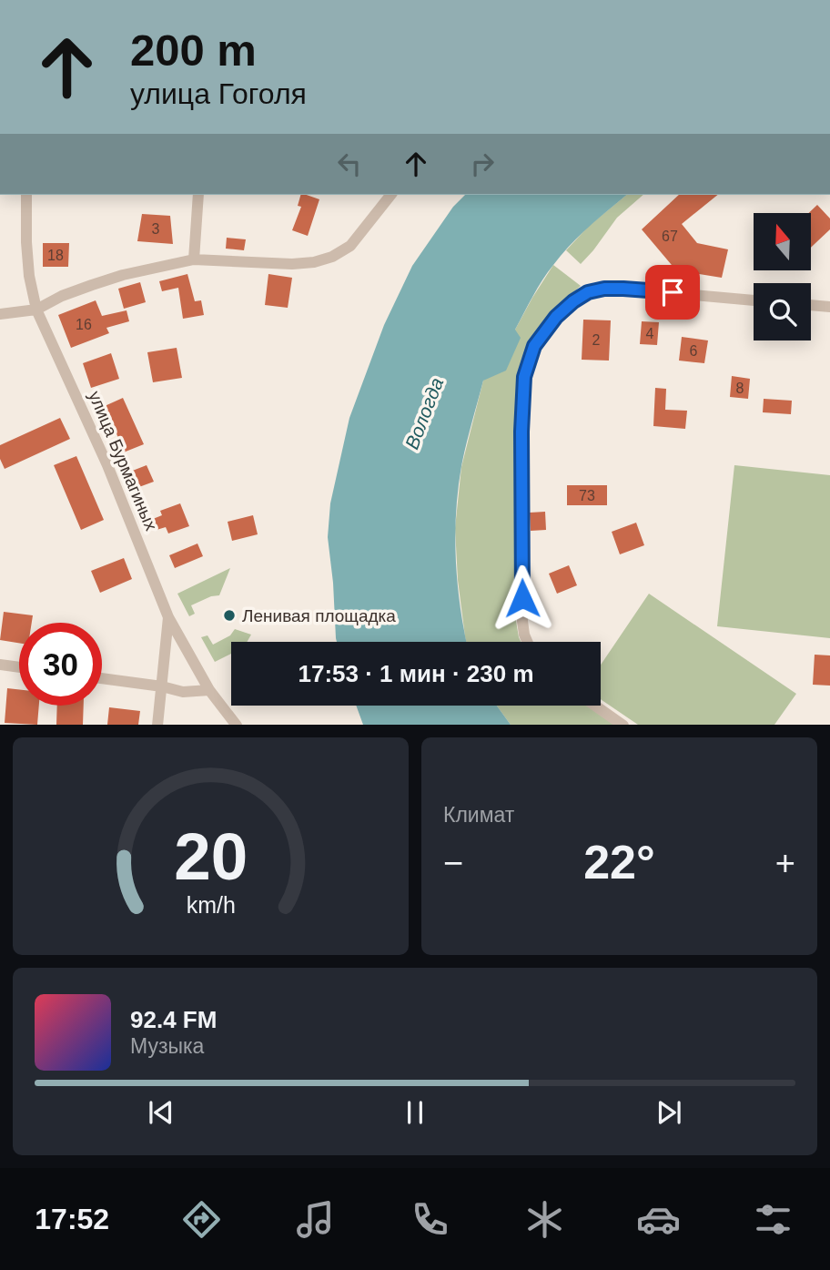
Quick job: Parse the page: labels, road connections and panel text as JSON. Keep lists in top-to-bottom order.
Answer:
{
  "streets": {
    "street": ["улица Бурмагиных"]
  },
  "water": ["Вологда"],
  "places": ["Ленивая площадка"],
  "house_numbers": [
    "3",
    "67",
    "18",
    "16",
    "4",
    "2",
    "6",
    "8",
    "73"
  ],
  "north": "top",
  "page": {
    "turn": ["200 m", "улица Гоголя"],
    "limit": "30",
    "trip": "17:53 · 1 мин · 230 m",
    "tile": "Климат",
    "heat": ["−", "22°", "+"],
    "song": ["92.4 FM", "Музыка"],
    "tabs": "17:52",
    "gauge": ["20", "km/h"]
  }
}
